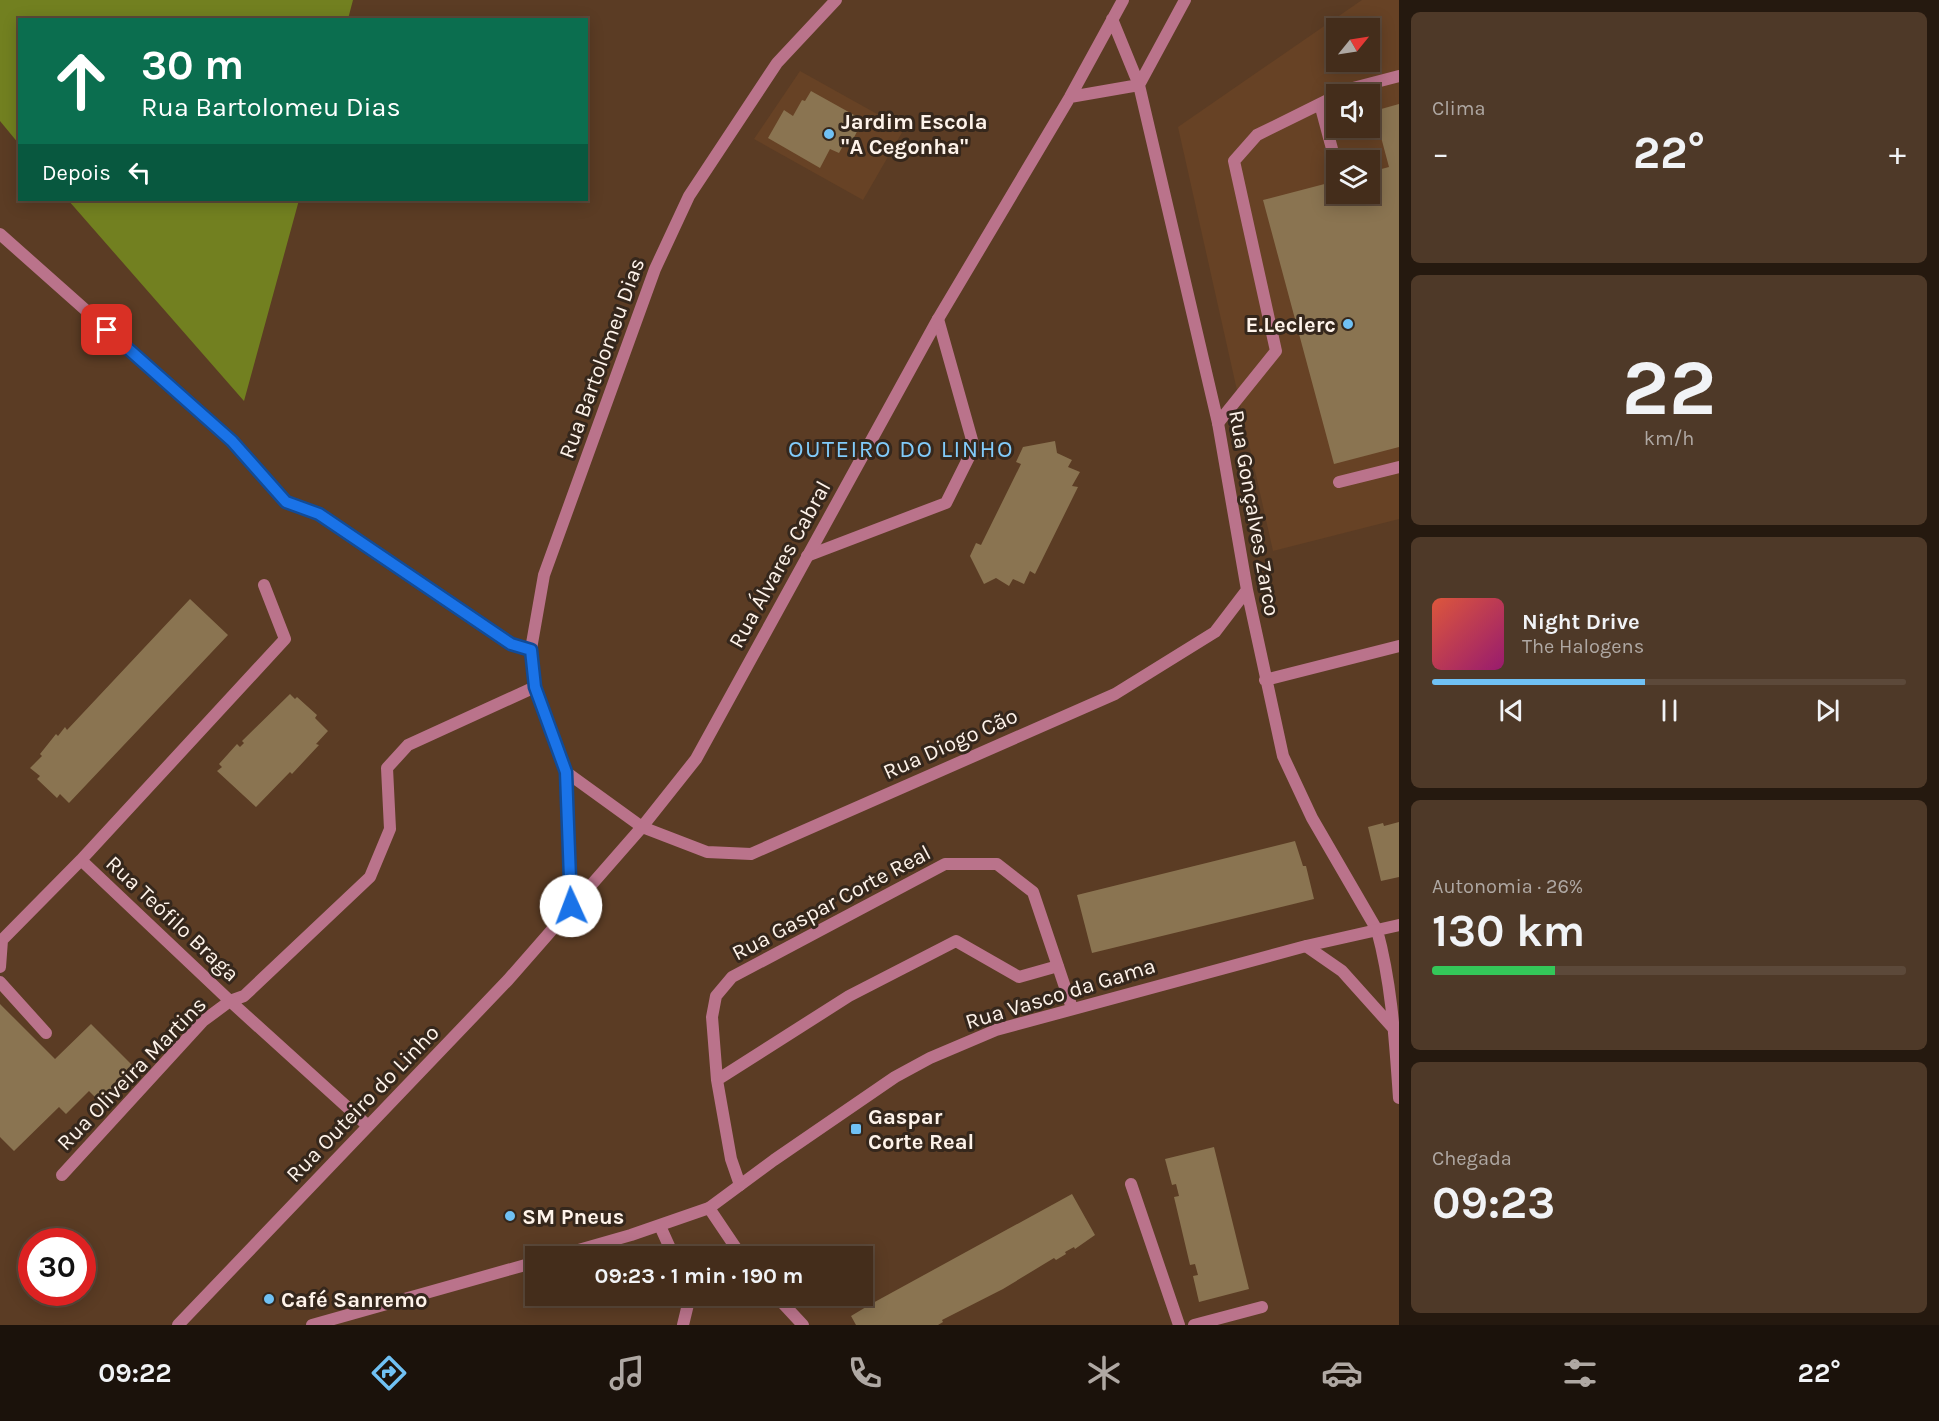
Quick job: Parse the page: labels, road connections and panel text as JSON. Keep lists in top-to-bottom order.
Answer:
{
  "streets": {
    "street": [
      "Rua Bartolomeu Dias",
      "Rua Gonçalves Zarco",
      "Rua Álvares Cabral",
      "Rua Diogo Cão",
      "Rua Gaspar Corte Real",
      "Rua Teófilo Braga",
      "Rua Vasco da Gama",
      "Rua Oliveira Martins",
      "Rua Outeiro do Linho"
    ]
  },
  "crossings": [
    ["Rua Bartolomeu Dias", "Rua Álvares Cabral"],
    ["Rua Bartolomeu Dias", "Rua Diogo Cão"],
    ["Rua Bartolomeu Dias", "Rua Oliveira Martins"],
    ["Rua Bartolomeu Dias", "Rua Outeiro do Linho"],
    ["Rua Gonçalves Zarco", "Rua Diogo Cão"],
    ["Rua Gonçalves Zarco", "Rua Vasco da Gama"],
    ["Rua Álvares Cabral", "Rua Diogo Cão"],
    ["Rua Álvares Cabral", "Rua Outeiro do Linho"],
    ["Rua Gaspar Corte Real", "Rua Vasco da Gama"],
    ["Rua Teófilo Braga", "Rua Oliveira Martins"],
    ["Rua Teófilo Braga", "Rua Outeiro do Linho"]
  ],
  "districts": ["OUTEIRO DO LINHO"],
  "places": {
    "other": [
      "Jardim Escola \"A Cegonha\"",
      "E.Leclerc",
      "SM Pneus",
      "Café Sanremo"
    ],
    "transit": ["Gaspar Corte Real"]
  },
  "north": "top right",
  "page": {
    "tile": [
      "Clima",
      ["22", "km/h"],
      ["Autonomia · 26%", "130 km"],
      ["Chegada", "09:23"]
    ],
    "turn": ["30 m", "Rua Bartolomeu Dias"],
    "heat": ["−", "22°", "+"],
    "then": "Depois",
    "song": ["Night Drive", "The Halogens"],
    "limit": "30",
    "trip": "09:23 · 1 min · 190 m",
    "tabs": ["09:22", "22°"]
  }
}
